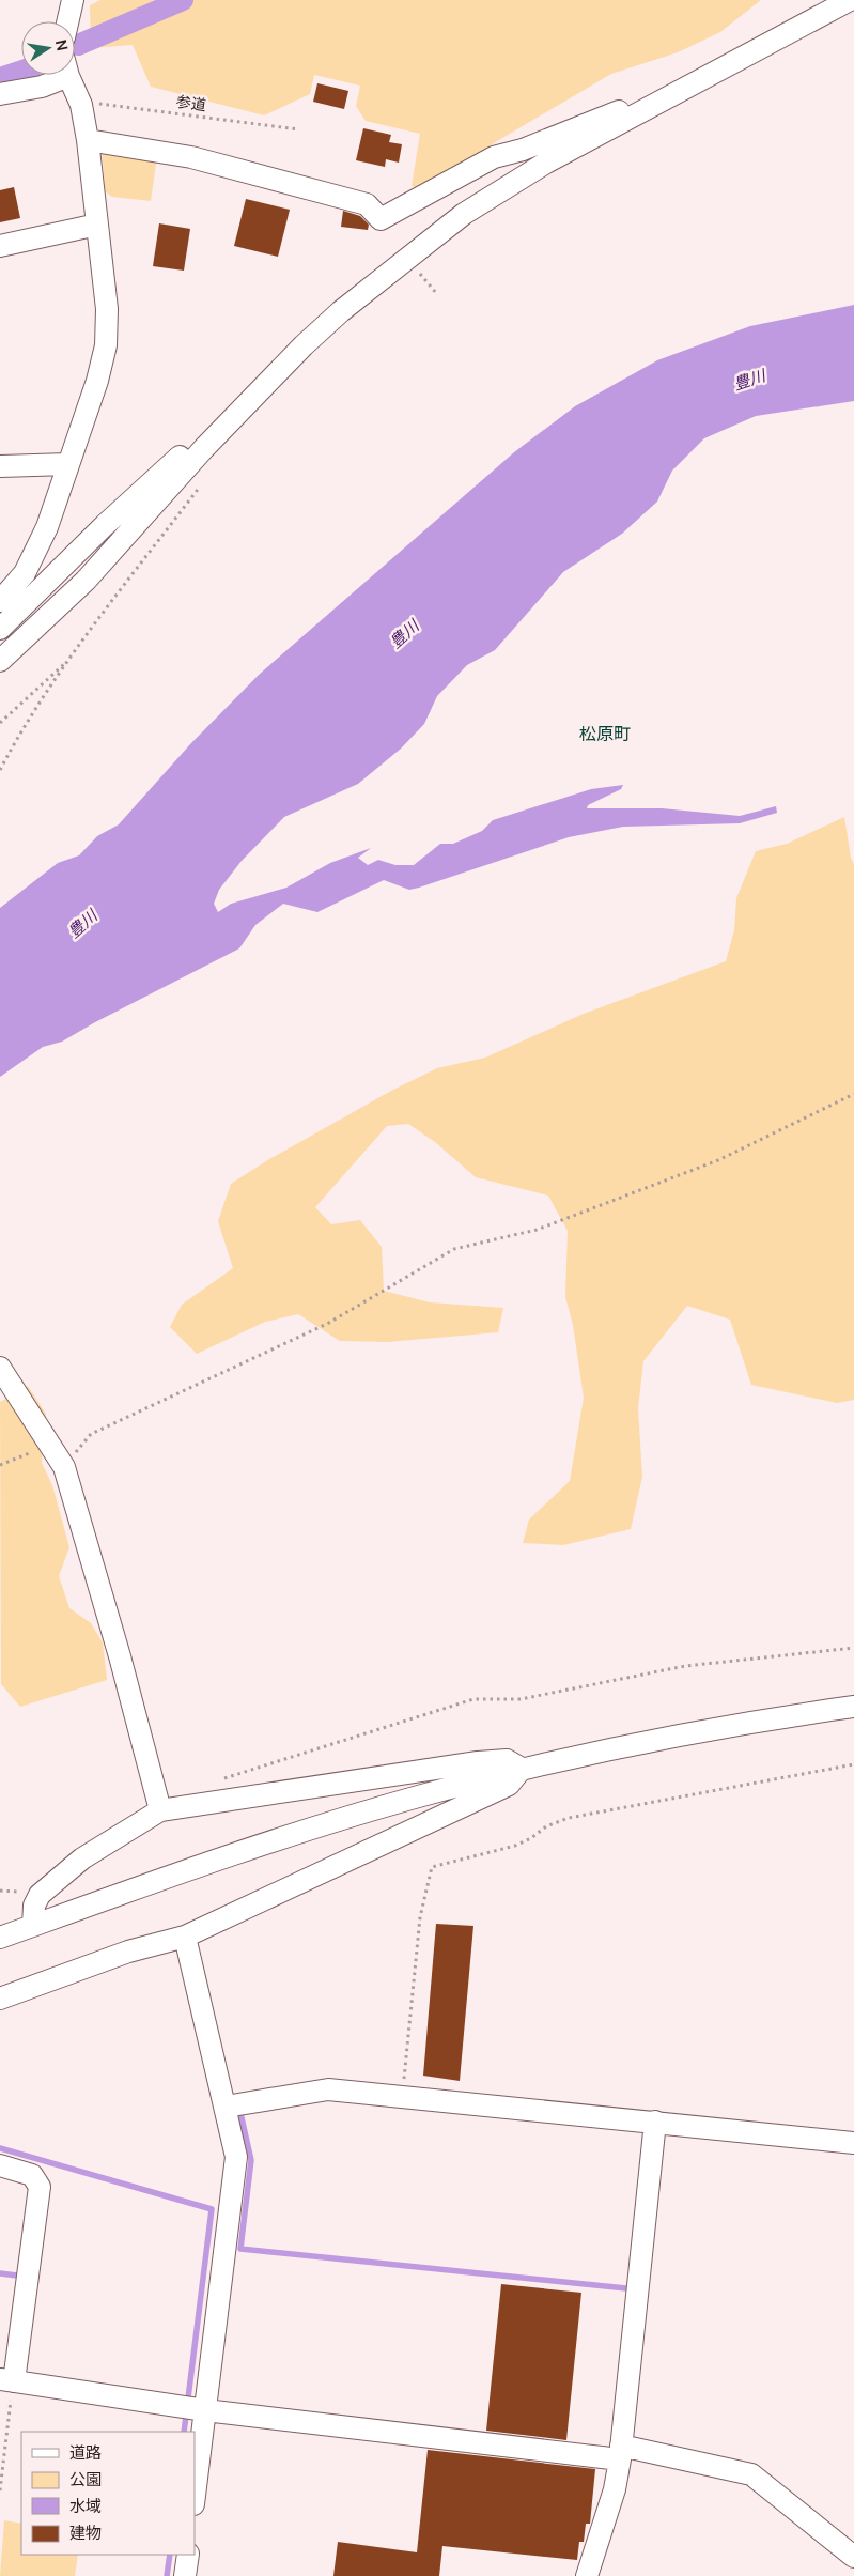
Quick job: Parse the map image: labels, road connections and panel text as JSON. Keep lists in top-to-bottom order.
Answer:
{
  "streets": {
    "path": ["参道"]
  },
  "districts": ["松原町"],
  "water": ["豊川"],
  "legend": [
    "道路",
    "公園",
    "水域",
    "建物"
  ],
  "north": "right"
}
